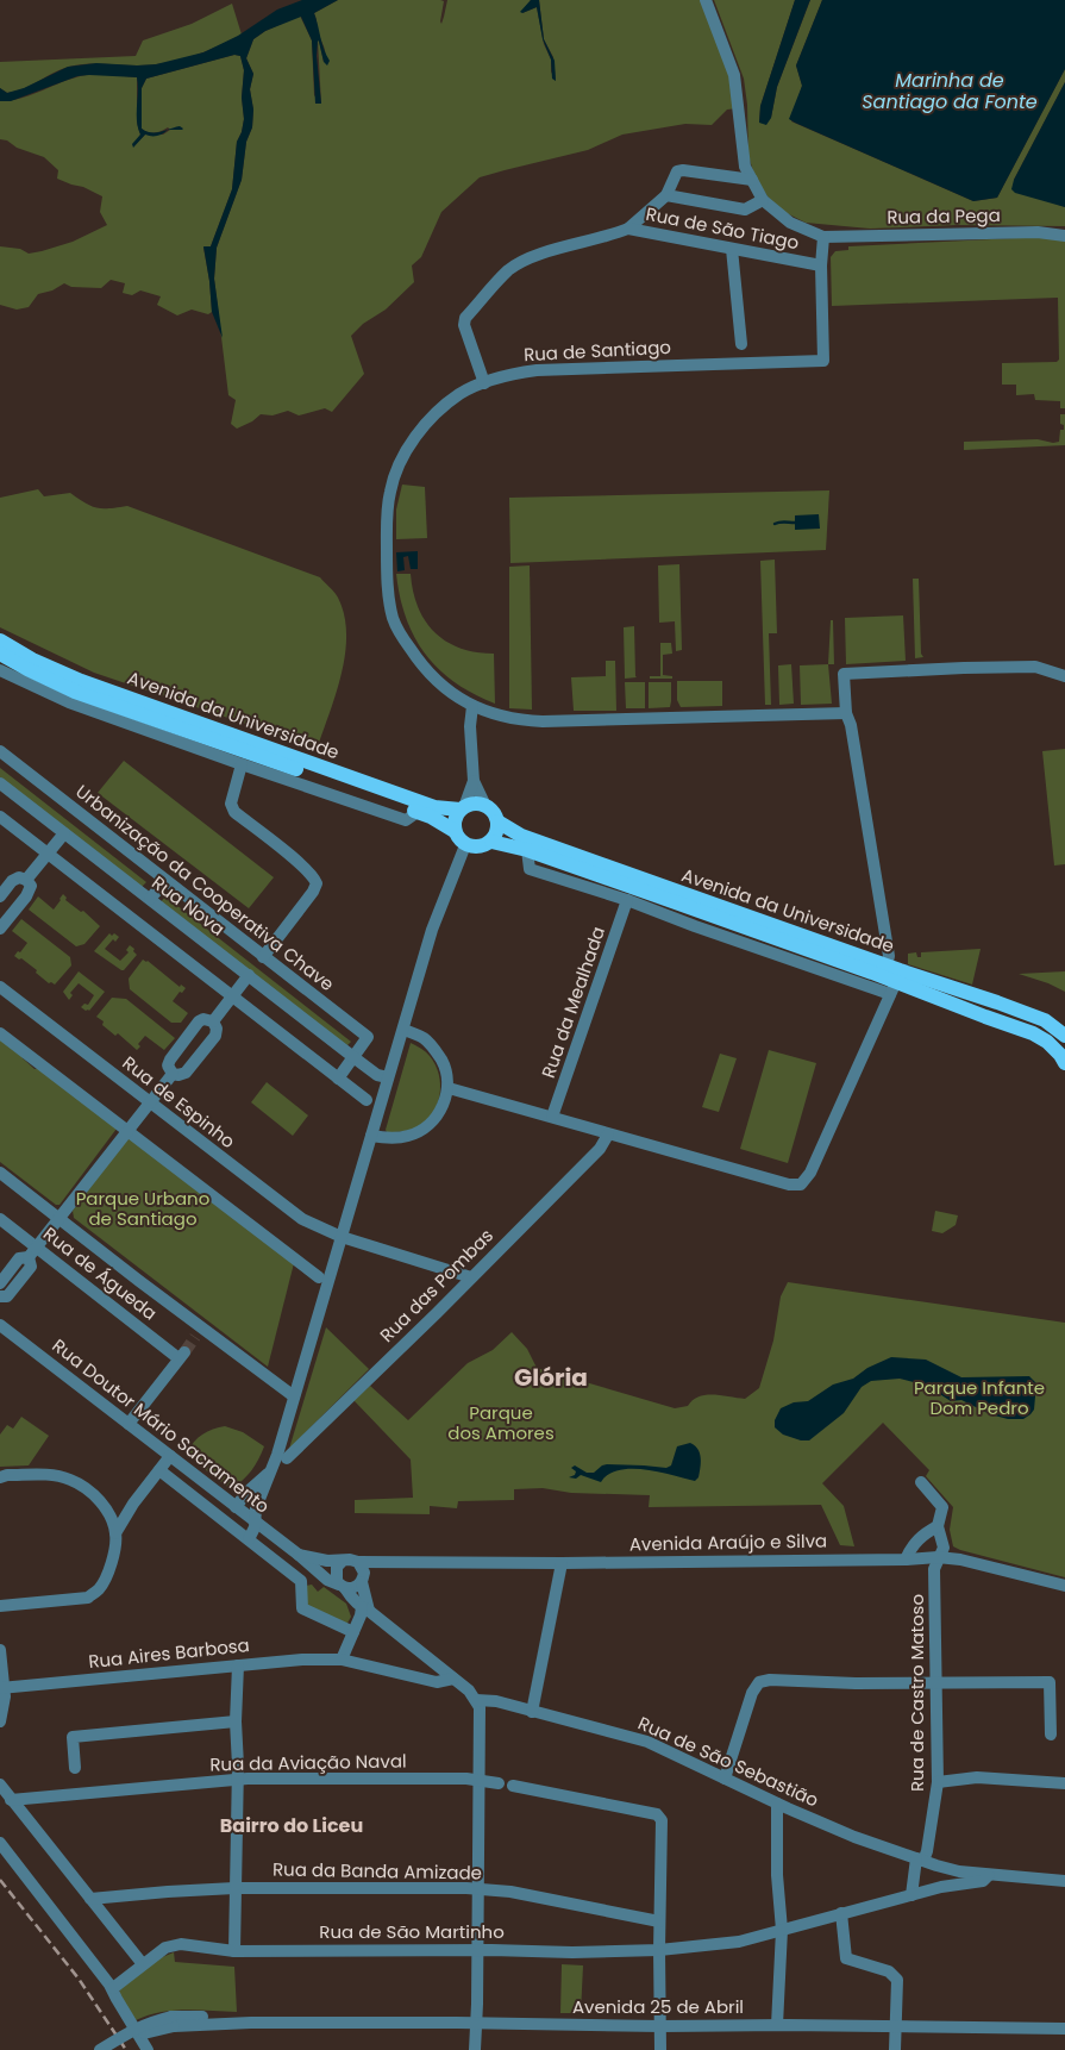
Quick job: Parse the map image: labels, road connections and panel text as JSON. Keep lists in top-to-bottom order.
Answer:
{
  "streets": {
    "main road": ["Avenida da Universidade"],
    "street": [
      "Rua da Pega",
      "Rua de São Tiago",
      "Rua de Santiago",
      "Urbanização da Cooperativa Chave",
      "Rua Nova",
      "Rua da Mealhada",
      "Rua de Espinho",
      "Rua de Águeda",
      "Rua das Pombas",
      "Rua Doutor Mário Sacramento",
      "Avenida Araújo e Silva",
      "Rua Aires Barbosa",
      "Rua de Castro Matoso",
      "Rua de São Sebastião",
      "Rua da Aviação Naval",
      "Rua da Banda Amizade",
      "Rua de São Martinho",
      "Avenida 25 de Abril"
    ]
  },
  "crossings": [
    ["Rua de São Tiago", "Rua de Santiago"],
    ["Avenida da Universidade", "Rua da Mealhada"],
    ["Urbanização da Cooperativa Chave", "Rua Nova"],
    ["Rua de Espinho", "Rua das Pombas"],
    ["Rua de Águeda", "Rua Doutor Mário Sacramento"],
    ["Rua Doutor Mário Sacramento", "Avenida Araújo e Silva"],
    ["Avenida Araújo e Silva", "Rua de Castro Matoso"],
    ["Rua de Castro Matoso", "Rua de São Sebastião"],
    ["Rua de Castro Matoso", "Rua de São Martinho"],
    ["Rua de São Sebastião", "Rua de São Martinho"]
  ],
  "districts": ["Glória", "Bairro do Liceu"],
  "water": ["Marinha de Santiago da Fonte"],
  "parks": ["Parque Urbano de Santiago", "Parque Infante Dom Pedro", "Parque dos Amores"]
}
